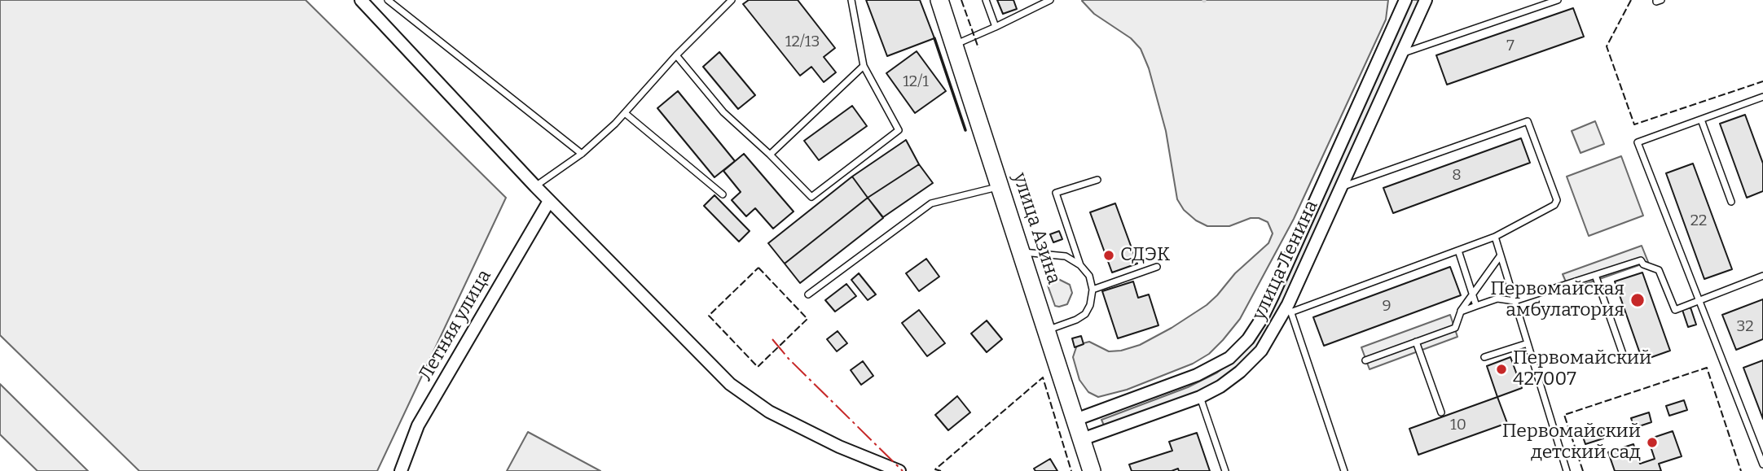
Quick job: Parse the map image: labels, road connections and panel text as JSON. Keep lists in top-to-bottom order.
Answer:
{
  "streets": {
    "street": ["улица Азина", "улица Ленина", "Летняя улица"]
  },
  "crossings": [
    ["улица Азина", "улица Ленина"]
  ],
  "places": [
    "СДЭК",
    "Первомайская амбулатория",
    "Первомайский 427007",
    "Первомайский детский сад"
  ],
  "house_numbers": [
    "12/13",
    "7",
    "12/1",
    "8",
    "22",
    "9",
    "32",
    "10"
  ]
}
